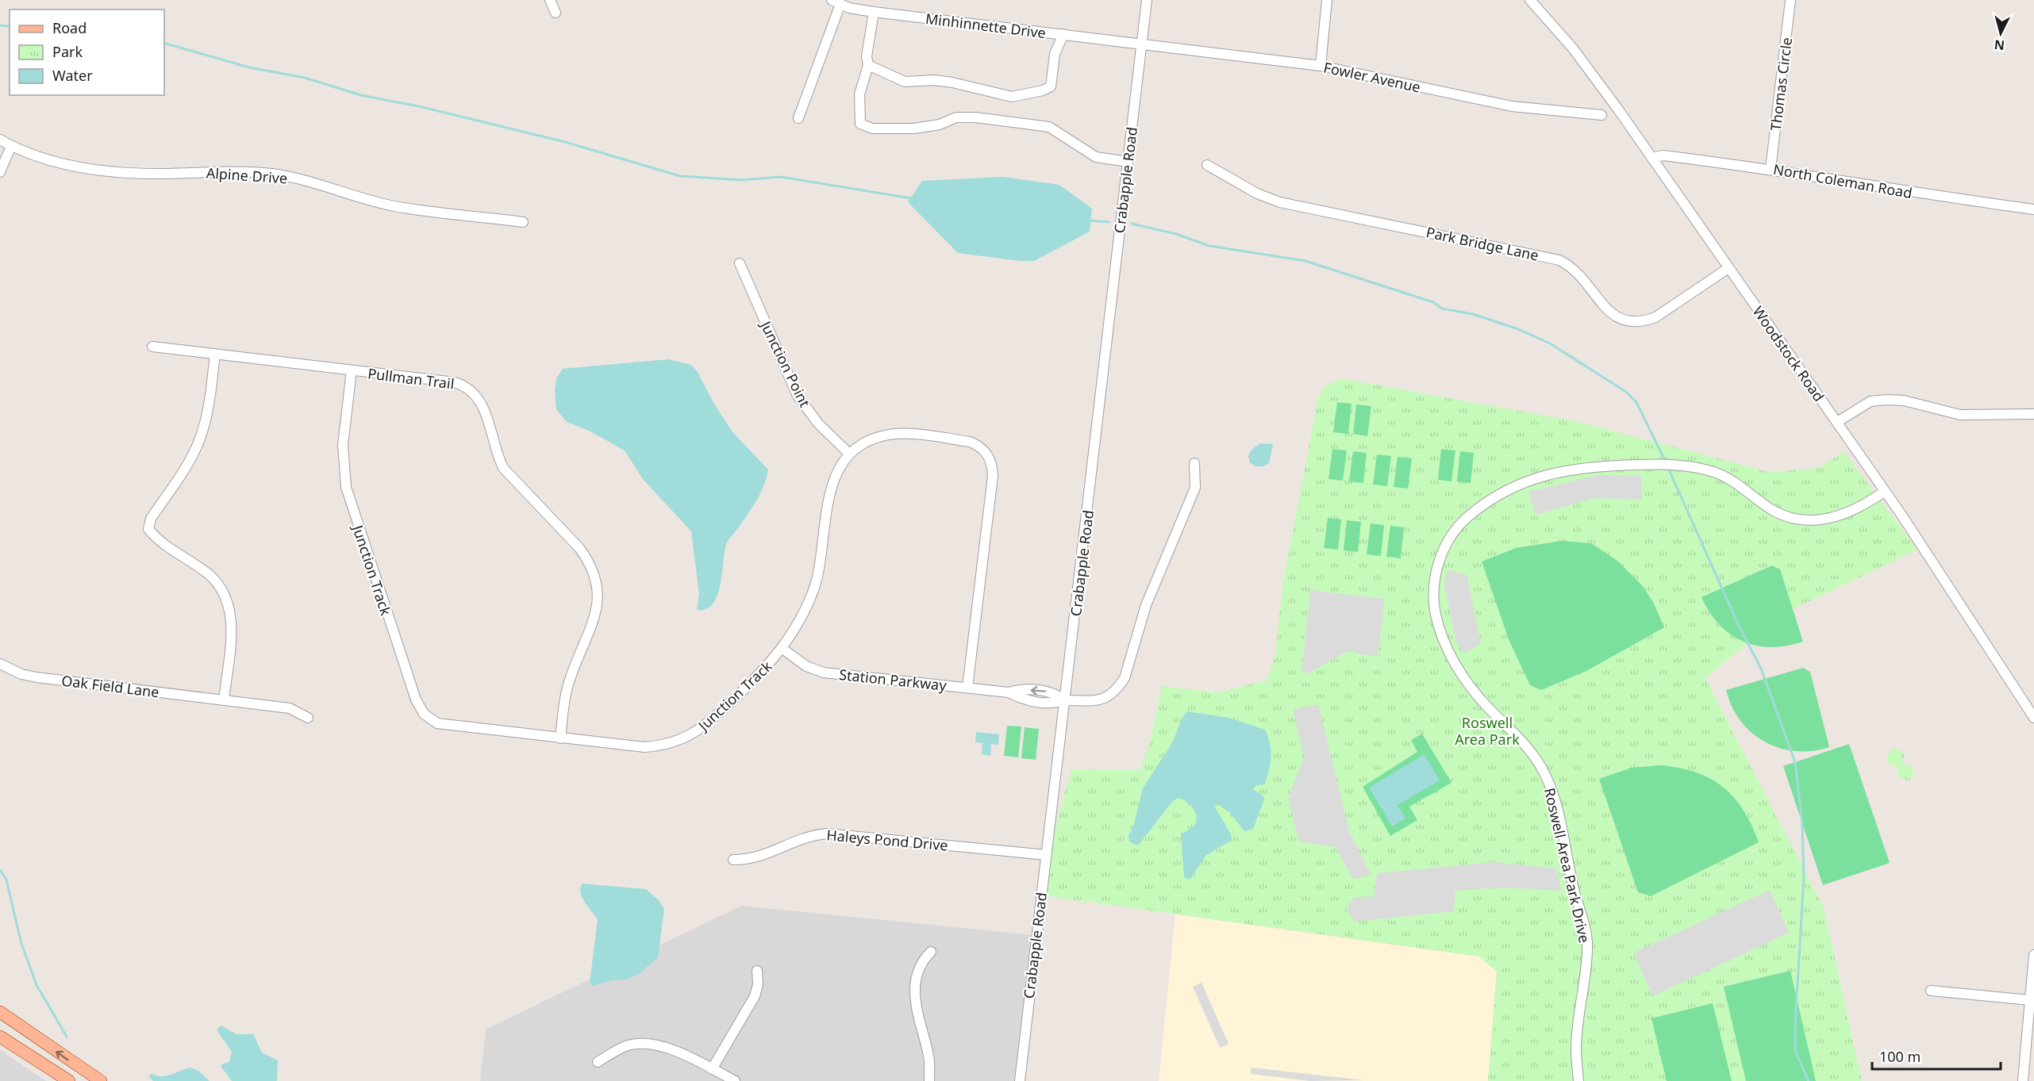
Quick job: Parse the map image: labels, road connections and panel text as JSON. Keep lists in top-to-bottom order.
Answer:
{
  "streets": {
    "street": [
      "Minhinnette Drive",
      "Fowler Avenue",
      "Thomas Circle",
      "Alpine Drive",
      "Crabapple Road",
      "North Coleman Road",
      "Park Bridge Lane",
      "Woodstock Road",
      "Junction Point",
      "Pullman Trail",
      "Junction Track",
      "Station Parkway",
      "Oak Field Lane",
      "Haleys Pond Drive",
      "Roswell Area Park Drive"
    ]
  },
  "crossings": [
    ["Minhinnette Drive", "Fowler Avenue"],
    ["Minhinnette Drive", "Crabapple Road"],
    ["Fowler Avenue", "Crabapple Road"],
    ["Thomas Circle", "North Coleman Road"],
    ["Crabapple Road", "Station Parkway"],
    ["Crabapple Road", "Haleys Pond Drive"],
    ["North Coleman Road", "Woodstock Road"],
    ["Park Bridge Lane", "Woodstock Road"],
    ["Woodstock Road", "Roswell Area Park Drive"],
    ["Junction Point", "Junction Track"],
    ["Pullman Trail", "Junction Track"],
    ["Junction Track", "Station Parkway"]
  ],
  "parks": ["Roswell Area Park"],
  "legend": ["Road", "Park", "Water"],
  "scale_bar": "100 m",
  "north": "bottom"
}
